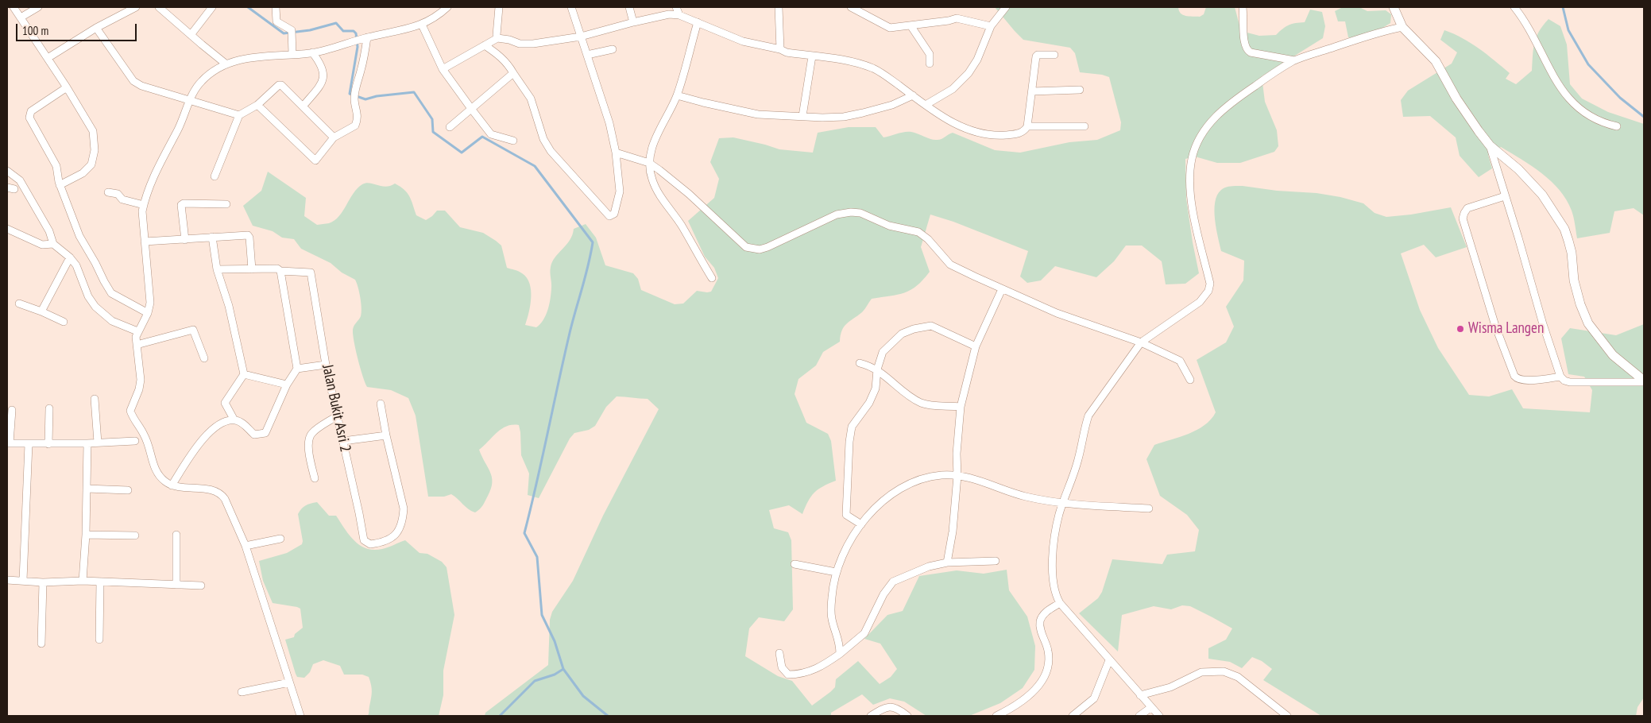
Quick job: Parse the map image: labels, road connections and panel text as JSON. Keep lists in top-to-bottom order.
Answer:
{
  "streets": {
    "street": ["Jalan Bukit Asri 2"]
  },
  "places": ["Wisma Langen"],
  "scale_bar": "100 m"
}
